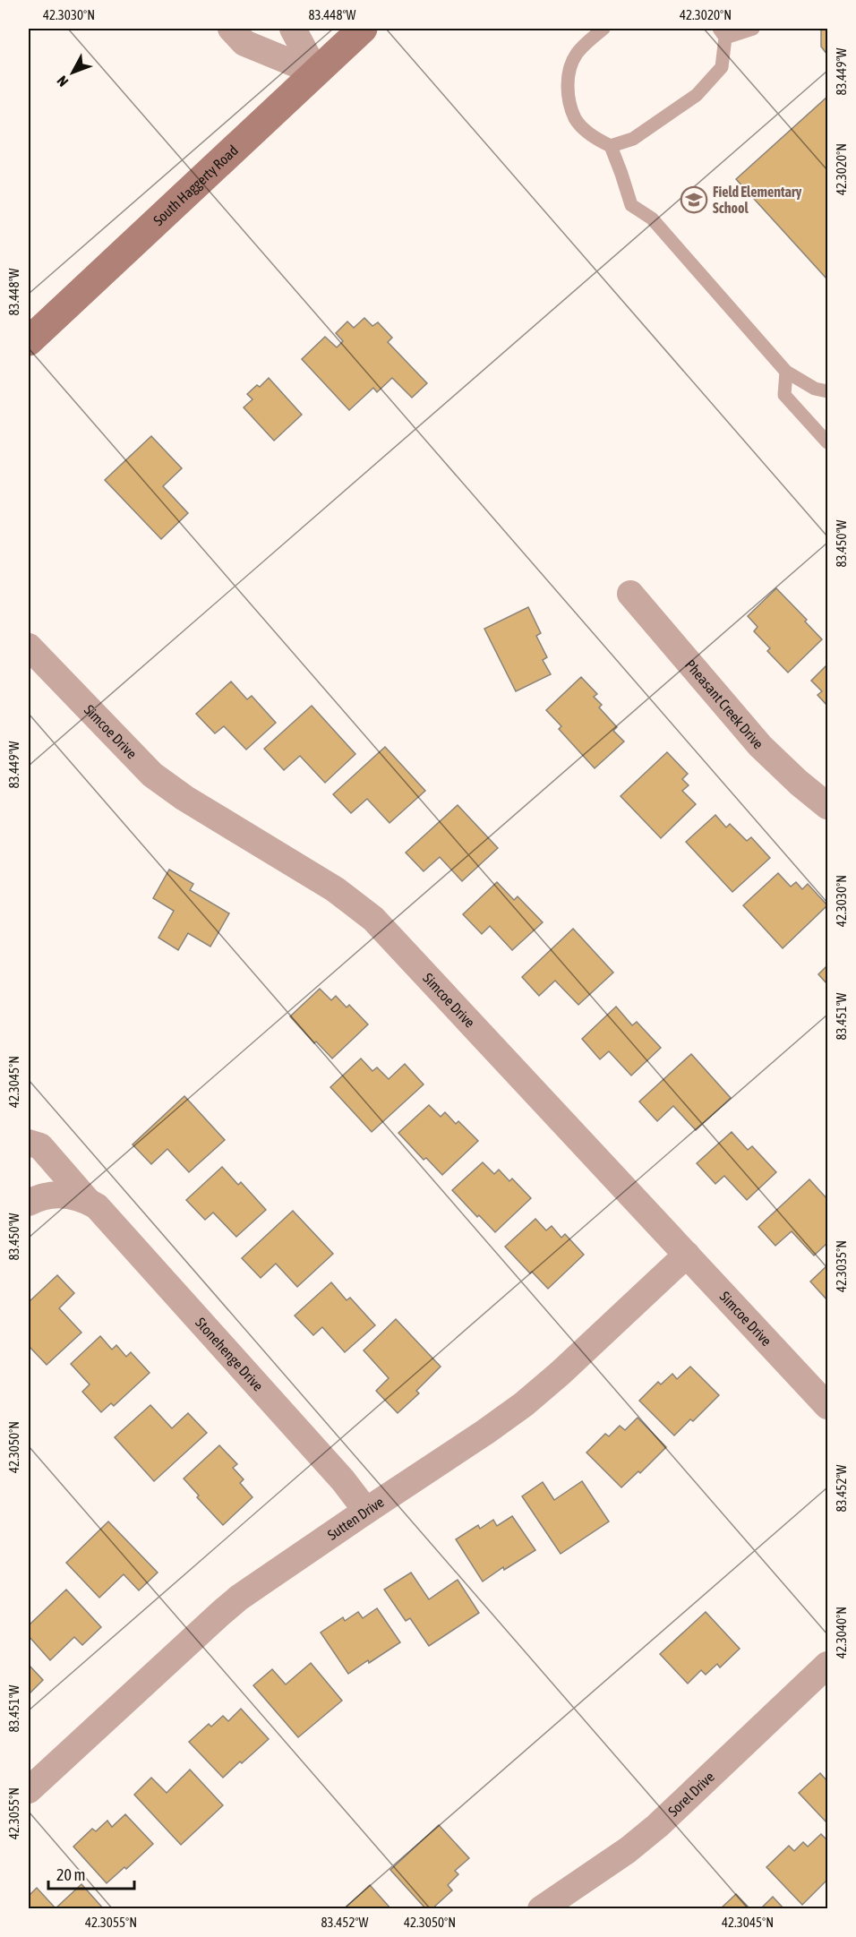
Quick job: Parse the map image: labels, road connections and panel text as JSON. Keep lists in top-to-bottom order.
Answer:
{
  "streets": {
    "main road": ["South Haggerty Road"],
    "street": [
      "Pheasant Creek Drive",
      "Simcoe Drive",
      "Stonehenge Drive",
      "Sutten Drive",
      "Sorel Drive"
    ]
  },
  "crossings": [
    ["Simcoe Drive", "Sutten Drive"],
    ["Stonehenge Drive", "Sutten Drive"]
  ],
  "places": {
    "school or university": ["Field Elementary School"]
  },
  "scale_bar": "20 m",
  "north": "bottom left",
  "coordinates": [
    "42.3030°N",
    "83.448°W",
    "42.3020°N",
    "83.449°W",
    "83.450°W",
    "83.451°W",
    "42.3045°N",
    "42.3035°N",
    "42.3050°N",
    "83.452°W",
    "42.3040°N",
    "42.3055°N"
  ]
}
